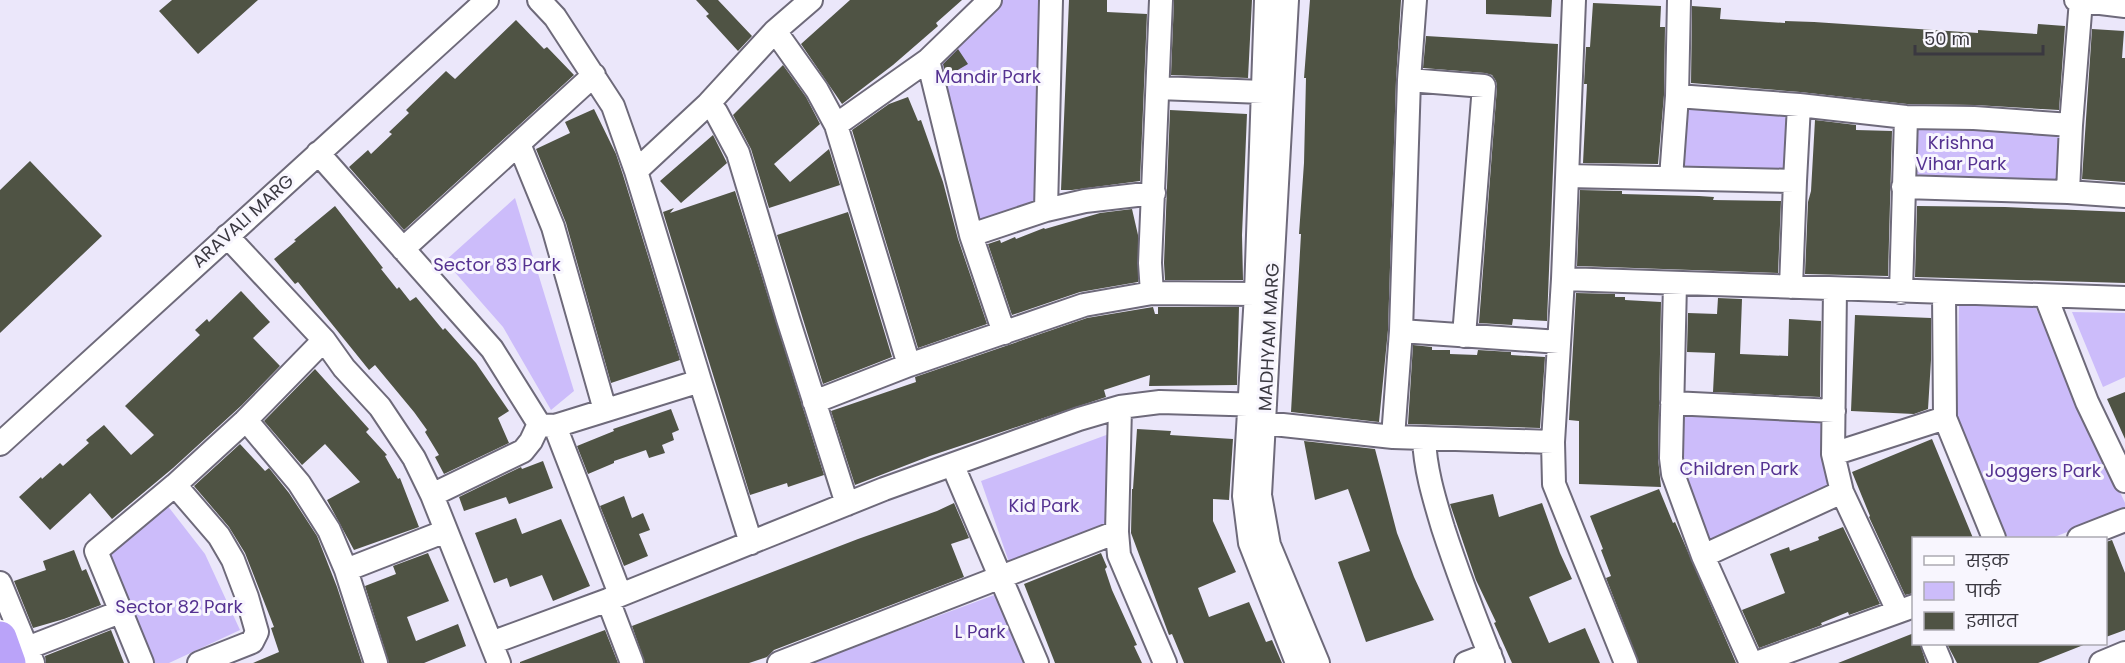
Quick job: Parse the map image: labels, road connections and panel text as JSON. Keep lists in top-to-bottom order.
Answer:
{
  "streets": {
    "street": ["ARAVALI MARG", "MADHYAM MARG"]
  },
  "parks": [
    "Mandir Park",
    "Krishna Vihar Park",
    "Sector 83 Park",
    "Children Park",
    "Joggers Park",
    "Kid Park",
    "Sector 82 Park",
    "L Park"
  ],
  "legend": ["सड़क", "पार्क", "इमारत"],
  "scale_bar": "50 m"
}
